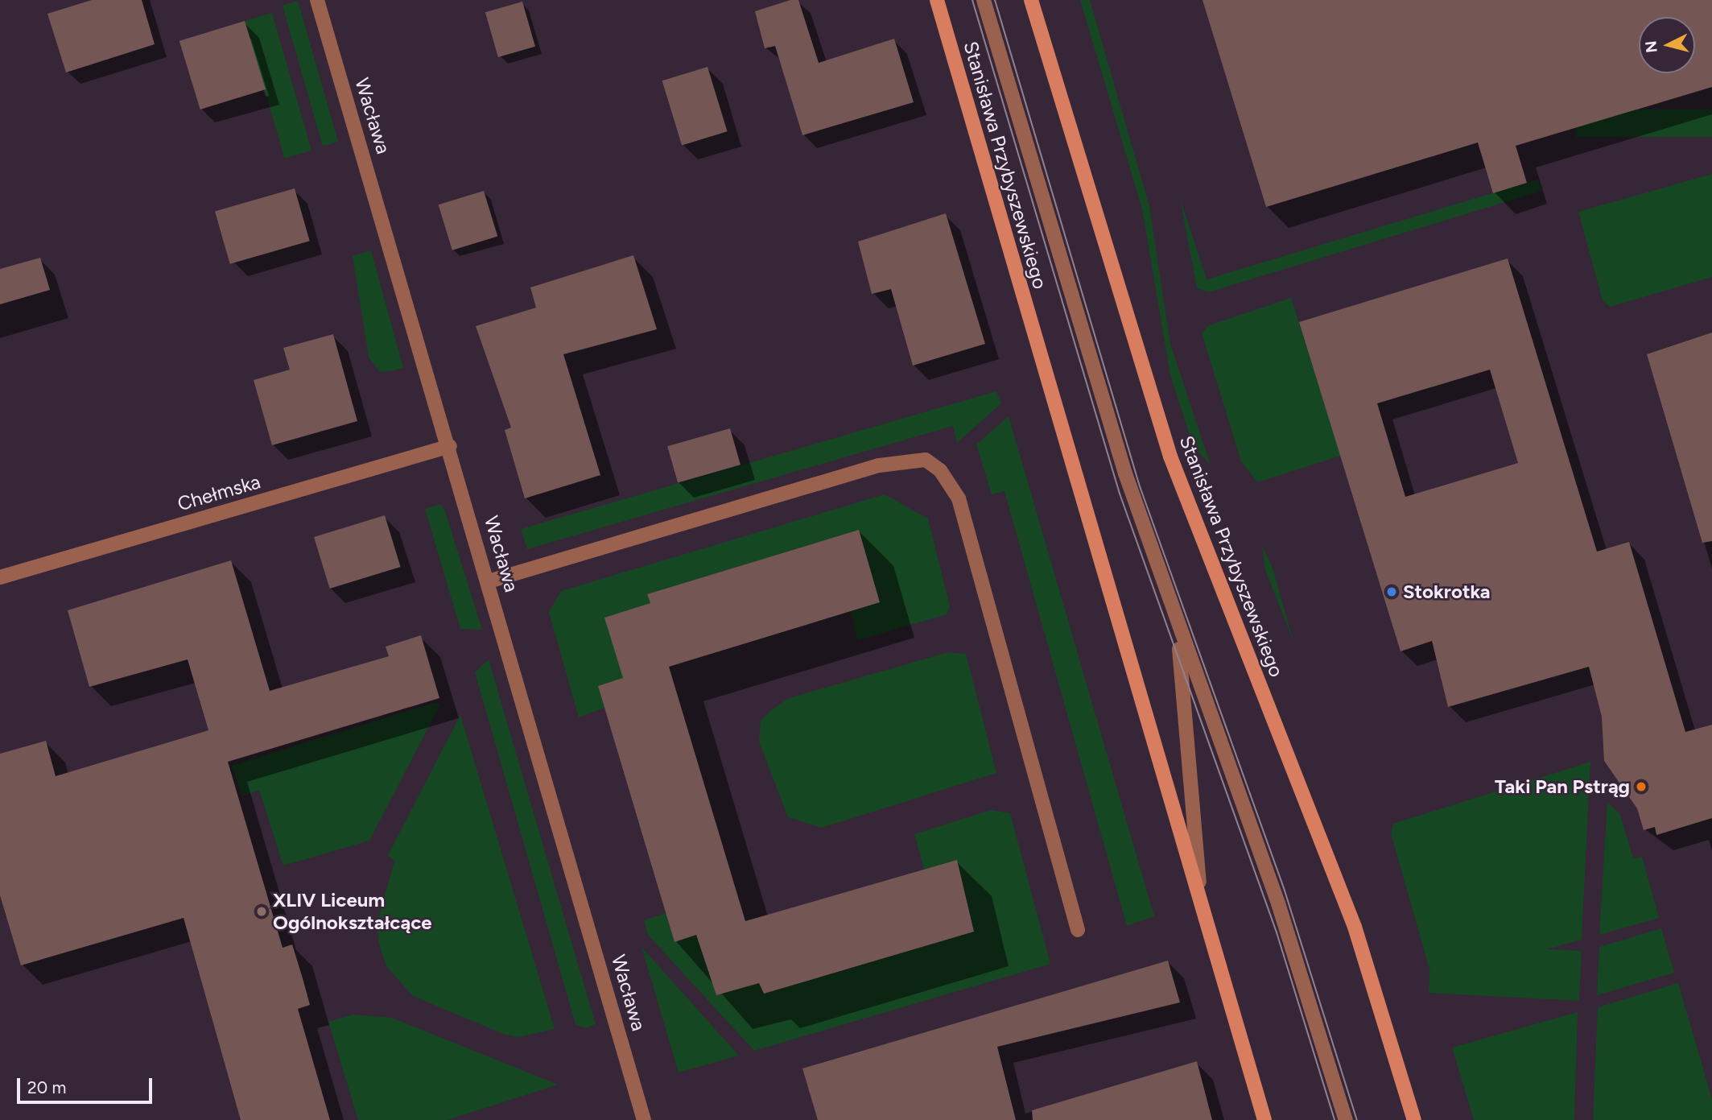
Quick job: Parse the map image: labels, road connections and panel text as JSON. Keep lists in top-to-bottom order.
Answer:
{
  "streets": {
    "main road": ["Stanisława Przybyszewskiego"],
    "street": ["Wacława", "Chełmska"]
  },
  "crossings": [
    ["Wacława", "Chełmska"]
  ],
  "places": ["Stokrotka", "Taki Pan Pstrąg", "XLIV Liceum Ogólnokształcące"],
  "scale_bar": "20 m",
  "north": "left"
}
